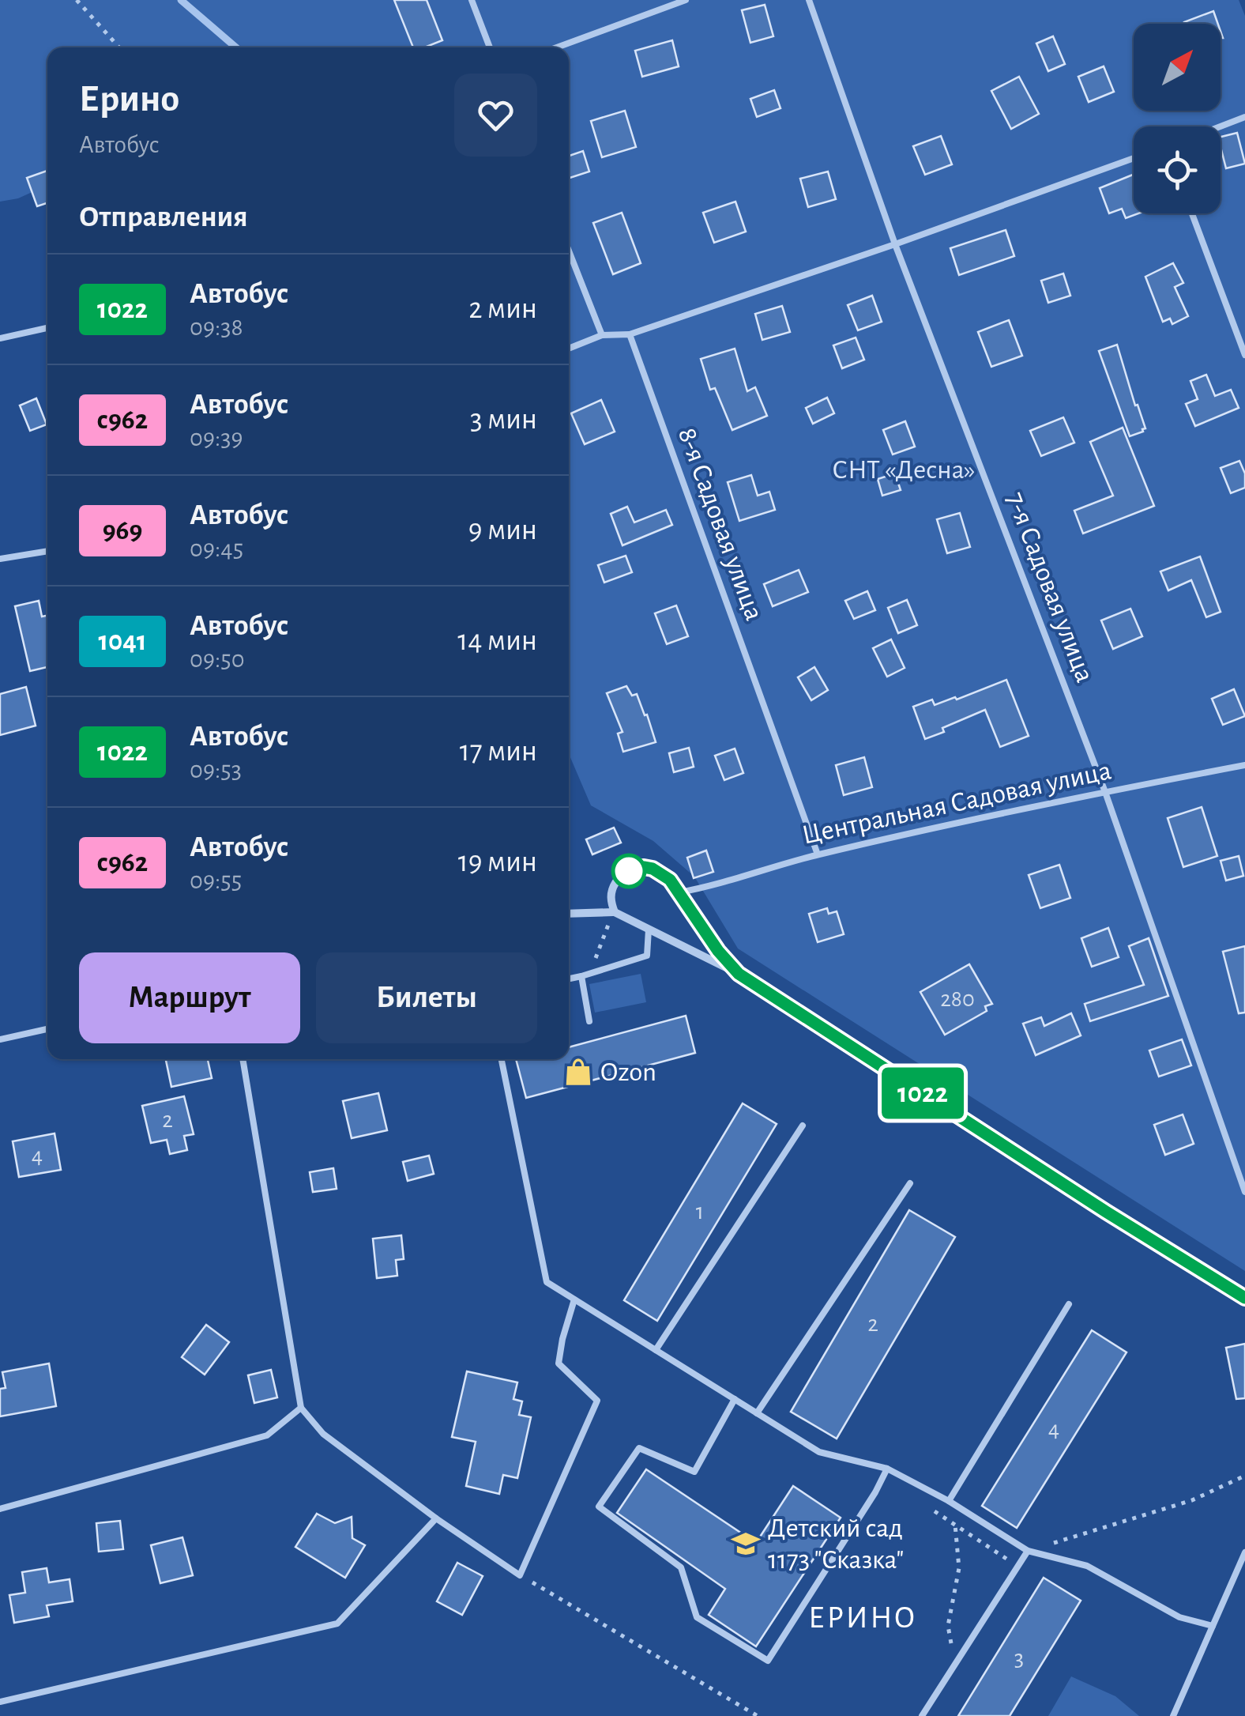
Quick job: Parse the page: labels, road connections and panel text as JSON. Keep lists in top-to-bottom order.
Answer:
{
  "streets": {
    "lane": ["8-я Садовая улица", "7-я Садовая улица", "Центральная Садовая улица"]
  },
  "crossings": [
    ["8-я Садовая улица", "Центральная Садовая улица"],
    ["7-я Садовая улица", "Центральная Садовая улица"]
  ],
  "districts": ["ЕРИНО"],
  "parks": ["СНТ «Десна»"],
  "places": {
    "shop": ["Ozon"],
    "school or university": ["Детский сад 1173 \"Сказка\""]
  },
  "lines": ["bus line 1022"],
  "house_numbers": [
    "280",
    "2",
    "4",
    "1",
    "2",
    "4",
    "3"
  ],
  "north": "top right",
  "page": {
    "on_map": "1022",
    "heading": [
      ["Ерино", "Автобус"],
      "Отправления"
    ],
    "list": [
      {
        "mark": "1022",
        "name": "Автобус",
        "note": "09:38",
        "value": "2 мин"
      },
      {
        "mark": "с962",
        "name": "Автобус",
        "note": "09:39",
        "value": "3 мин"
      },
      {
        "mark": "969",
        "name": "Автобус",
        "note": "09:45",
        "value": "9 мин"
      },
      {
        "mark": "1041",
        "name": "Автобус",
        "note": "09:50",
        "value": "14 мин"
      },
      {
        "mark": "1022",
        "name": "Автобус",
        "note": "09:53",
        "value": "17 мин"
      },
      {
        "mark": "с962",
        "name": "Автобус",
        "note": "09:55",
        "value": "19 мин"
      }
    ],
    "buttons": ["Маршрут", "Билеты"]
  }
}
